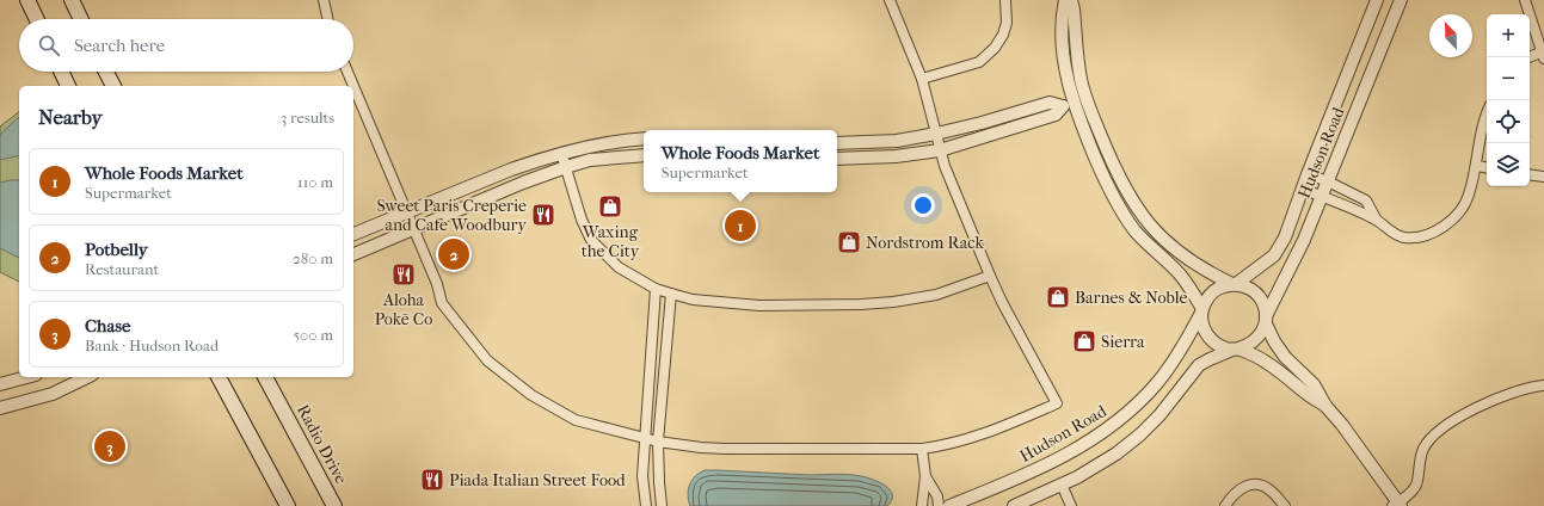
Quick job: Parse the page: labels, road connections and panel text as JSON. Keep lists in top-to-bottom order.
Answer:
{
  "streets": {
    "main road": ["Radio Drive"],
    "street": ["Hudson Road"]
  },
  "places": {
    "shop": [
      "Waxing the City",
      "Nordstrom Rack",
      "Barnes & Noble",
      "Sierra"
    ],
    "restaurant": ["Sweet Paris Creperie and Cafe Woodbury", "Aloha Pokē Co", "Piada Italian Street Food"]
  },
  "north": "top left",
  "page": {
    "map_buttons": ["+", "−"],
    "search": "Search here",
    "heading": ["Nearby", "3 results"],
    "popup": ["Whole Foods Market", "Supermarket"],
    "list": [
      {
        "mark": "1",
        "name": "Whole Foods Market",
        "note": "Supermarket",
        "value": "110 m"
      },
      {
        "mark": "2",
        "name": "Potbelly",
        "note": "Restaurant",
        "value": "280 m"
      },
      {
        "mark": "3",
        "name": "Chase",
        "note": "Bank · Hudson Road",
        "value": "500 m"
      }
    ],
    "pins": ["1", "2", "3"]
  }
}
